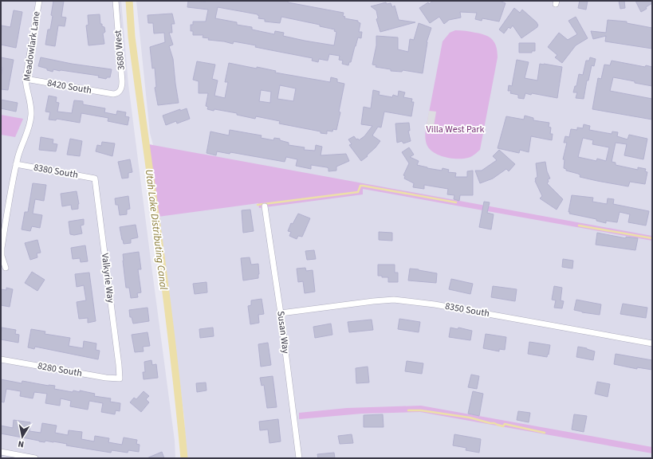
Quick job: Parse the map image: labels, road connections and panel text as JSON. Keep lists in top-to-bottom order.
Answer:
{
  "streets": {
    "street": [
      "Meadowlark Lane",
      "3680 West",
      "8420 South",
      "8380 South",
      "Valkyrie Way",
      "8350 South",
      "Susan Way",
      "8280 South"
    ]
  },
  "crossings": [
    ["Meadowlark Lane", "8420 South"],
    ["Meadowlark Lane", "8380 South"],
    ["3680 West", "8420 South"],
    ["8380 South", "Valkyrie Way"],
    ["Valkyrie Way", "8280 South"],
    ["8350 South", "Susan Way"]
  ],
  "water": ["Utah Lake Distributing Canal"],
  "parks": ["Villa West Park"],
  "north": "bottom"
}
